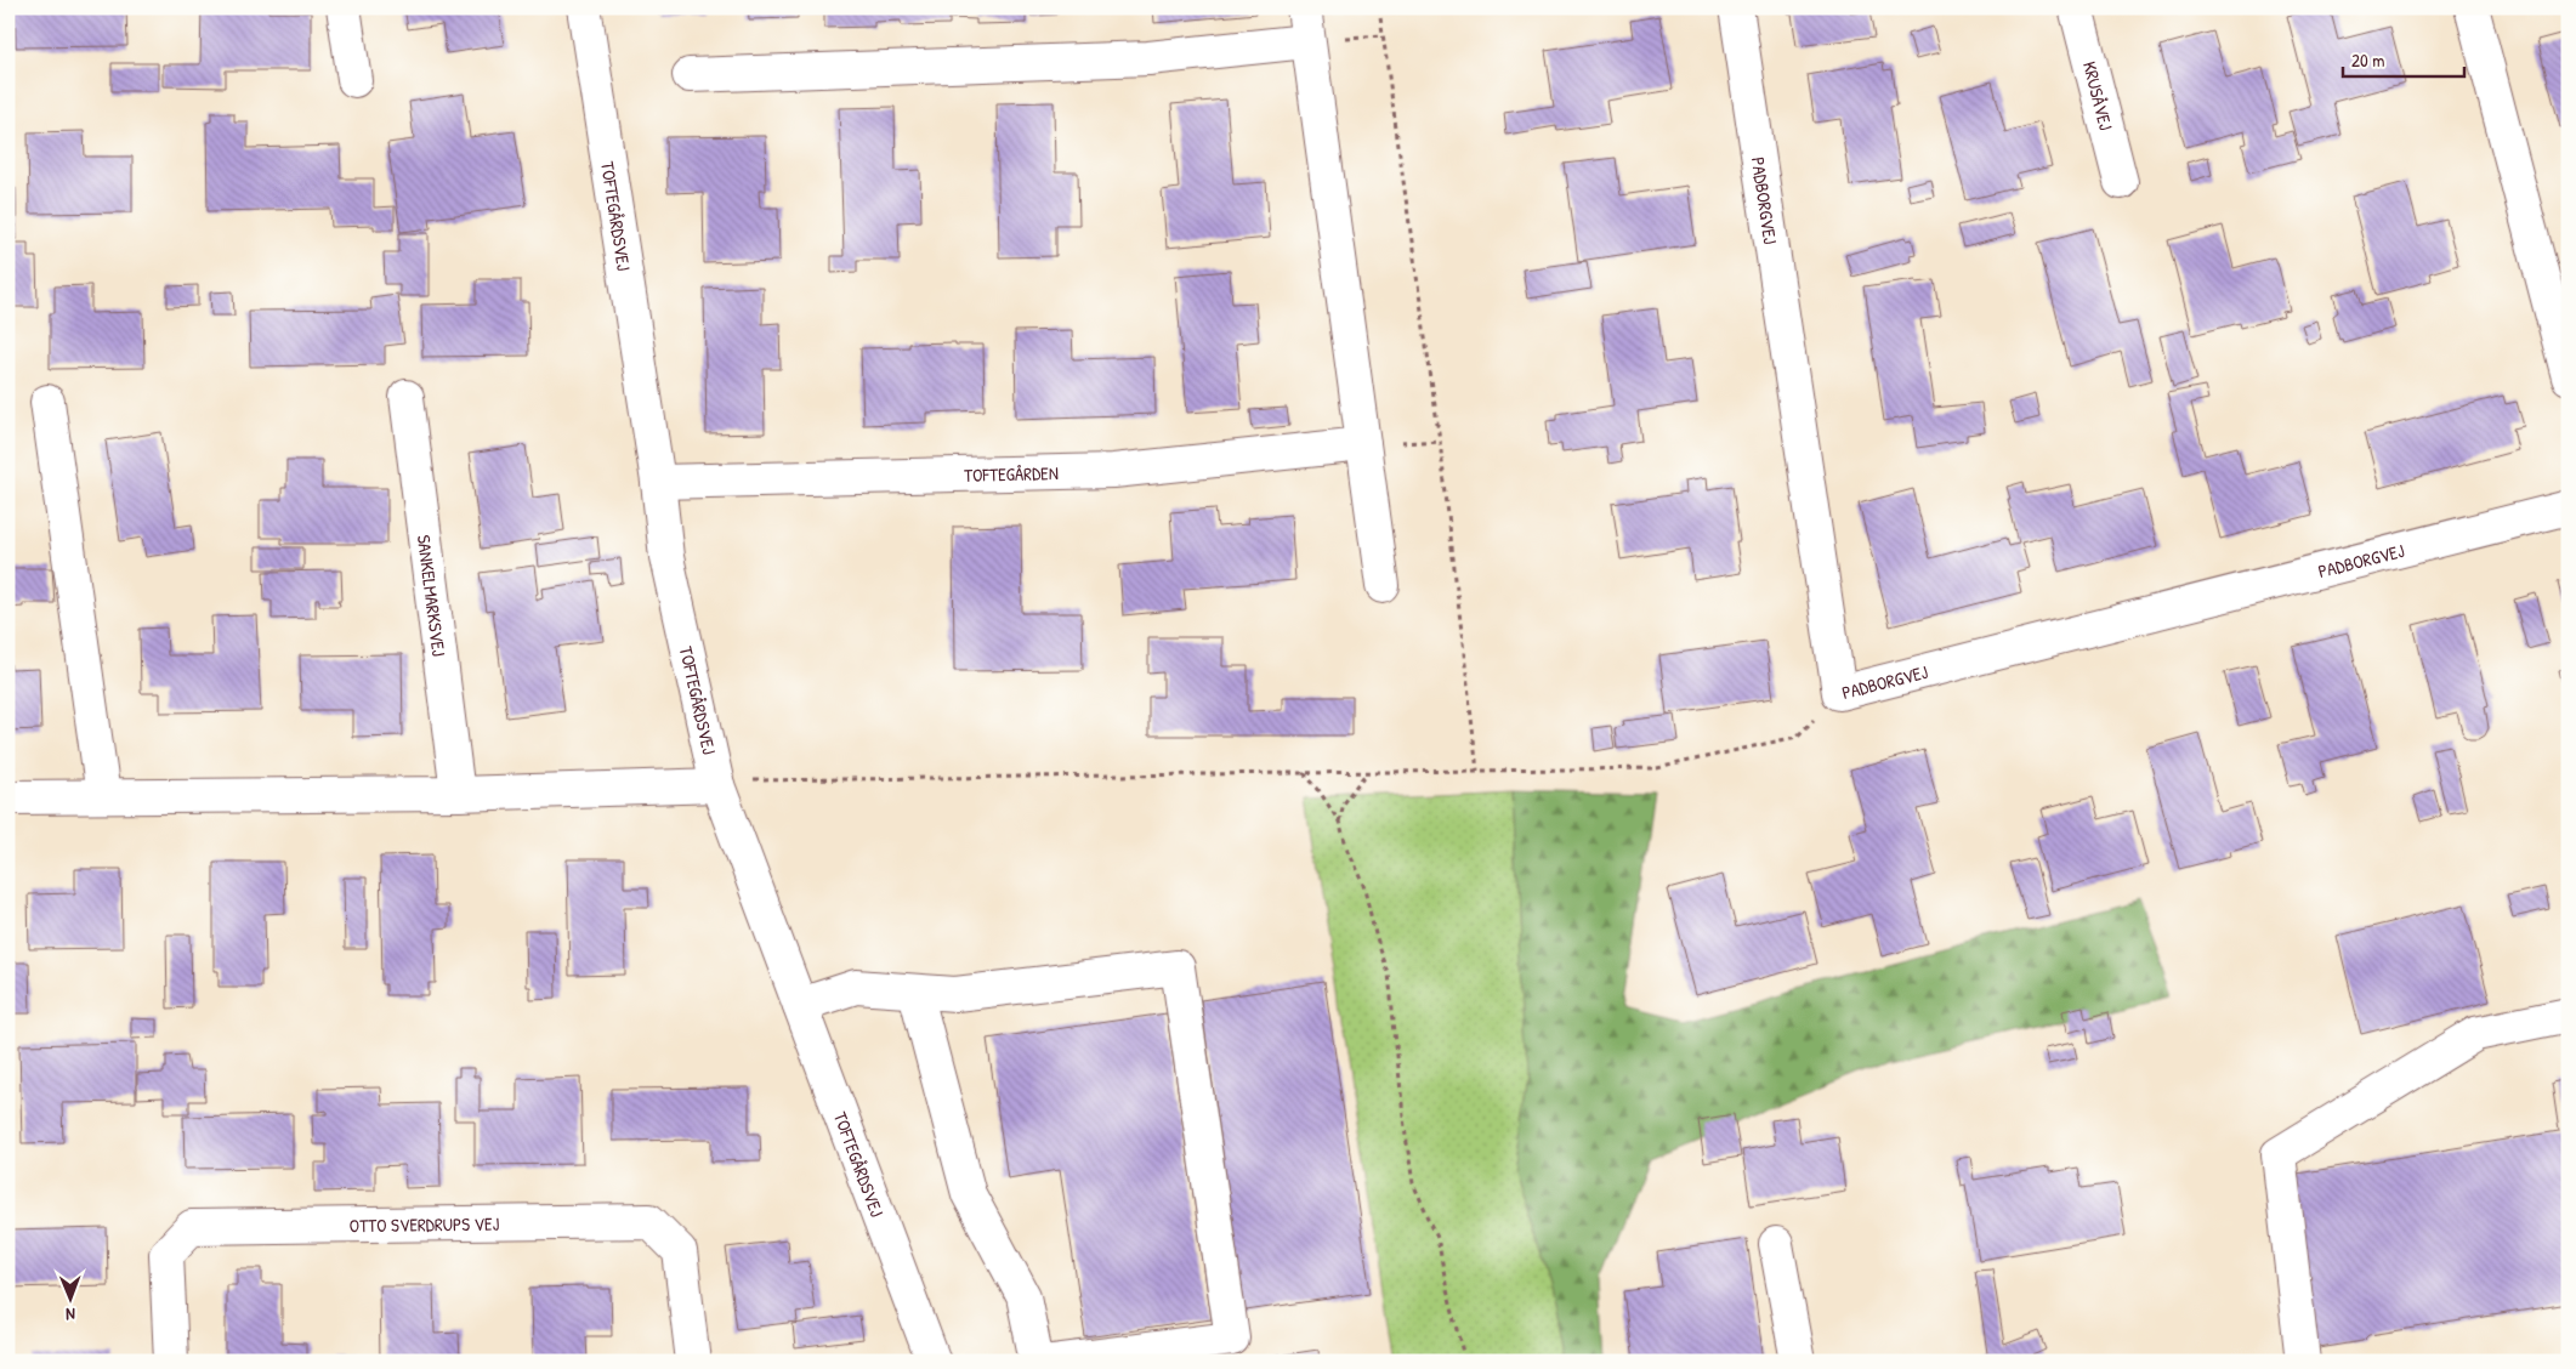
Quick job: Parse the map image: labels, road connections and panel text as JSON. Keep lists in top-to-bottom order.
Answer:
{
  "streets": {
    "street": [
      "KRUSÅVEJ",
      "PADBORGVEJ",
      "TOFTEGÅRDSVEJ",
      "TOFTEGÅRDEN",
      "SANKELMARKSVEJ",
      "OTTO SVERDRUPS VEJ"
    ]
  },
  "crossings": [
    ["TOFTEGÅRDSVEJ", "TOFTEGÅRDEN"]
  ],
  "scale_bar": "20 m",
  "north": "bottom"
}
